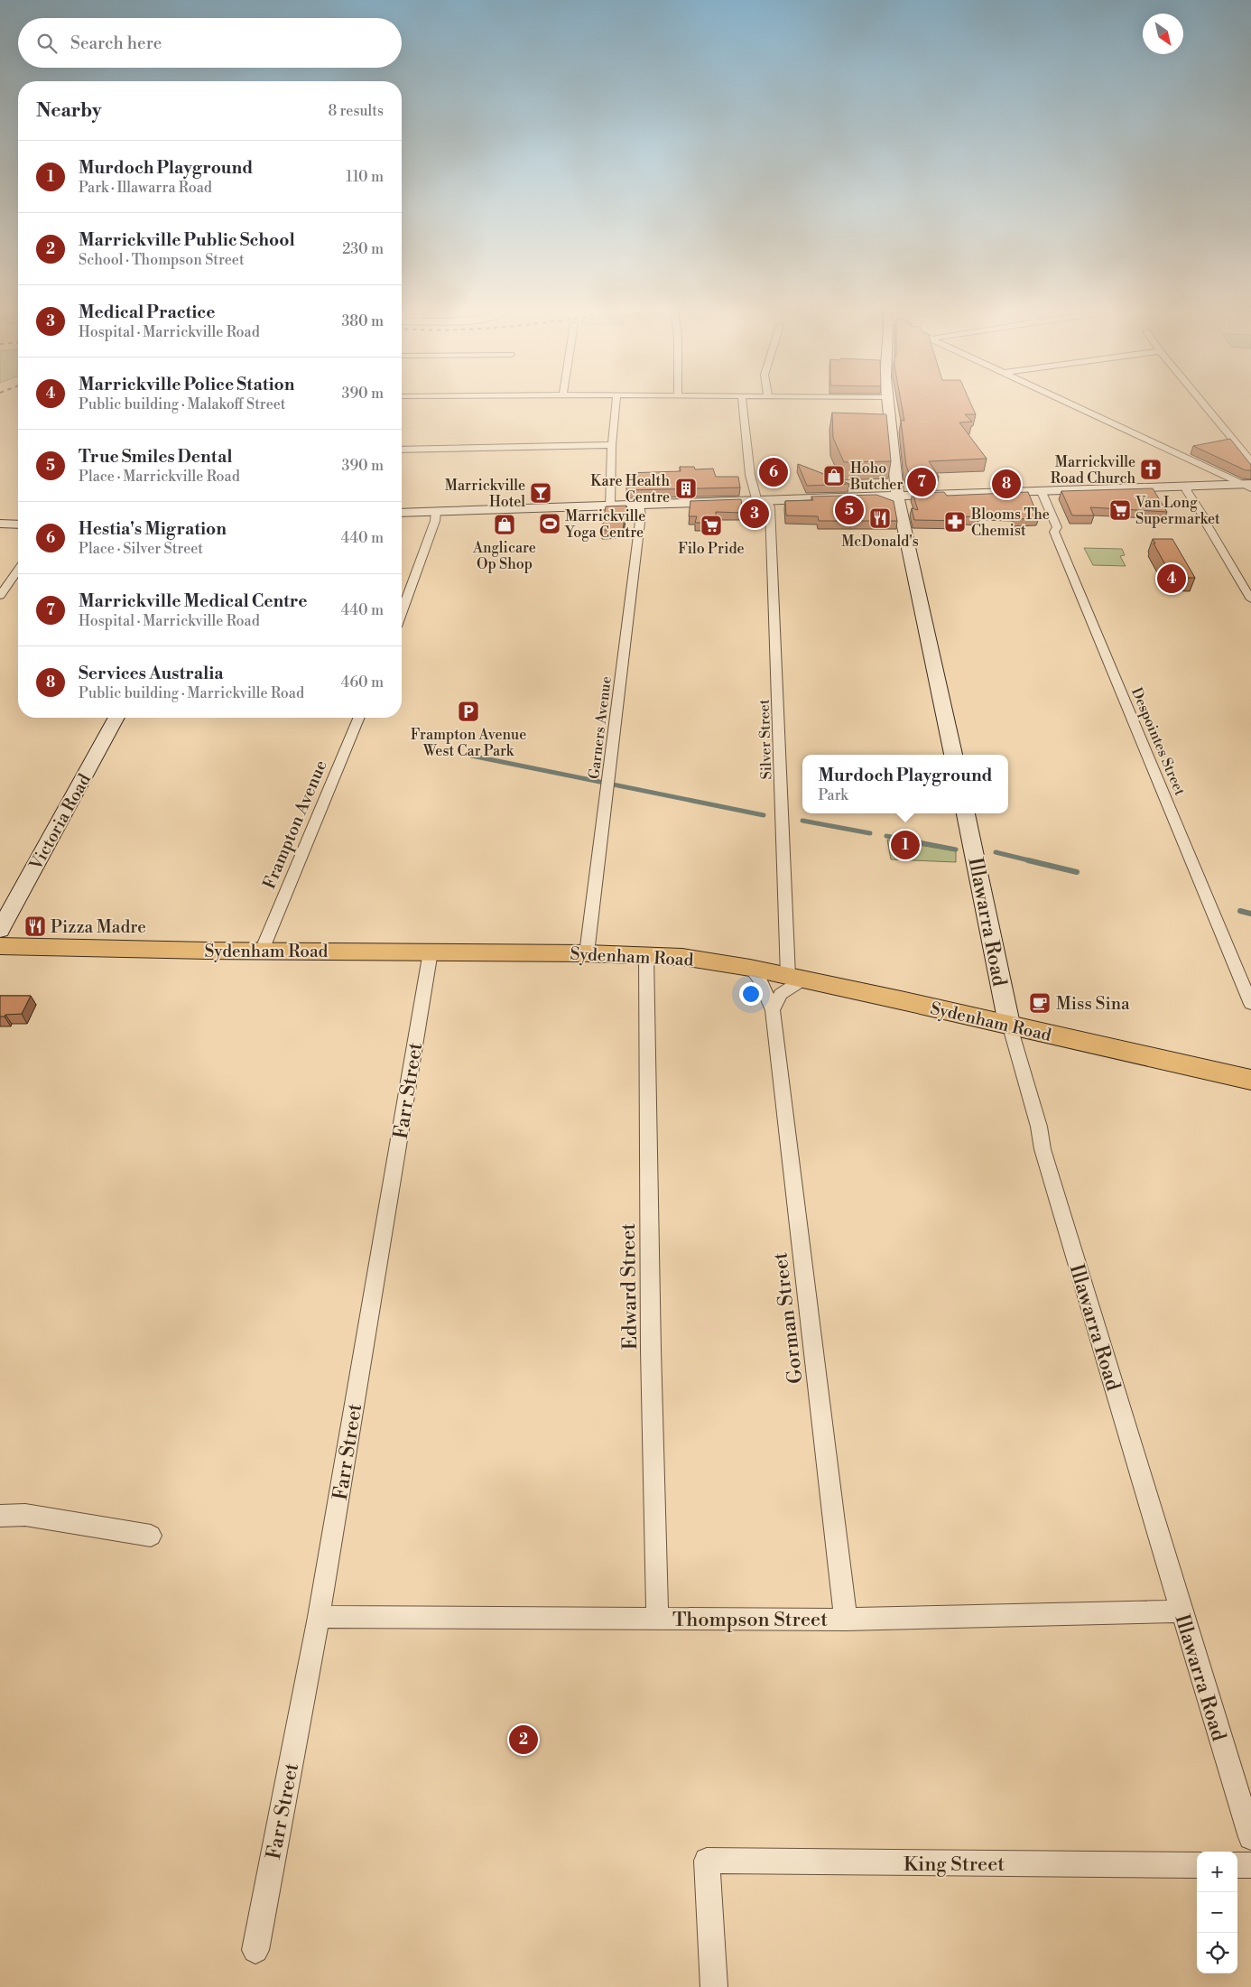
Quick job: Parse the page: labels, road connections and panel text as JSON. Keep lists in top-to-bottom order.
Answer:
{
  "streets": {
    "main road": ["Victoria Road", "Illawarra Road", "Sydenham Road"],
    "street": [
      "Garners Avenue",
      "Silver Street",
      "Despointes Street",
      "Frampton Avenue",
      "Farr Street",
      "Edward Street",
      "Gorman Street",
      "Thompson Street",
      "King Street"
    ]
  },
  "crossings": [
    ["Garners Avenue", "Sydenham Road"],
    ["Silver Street", "Sydenham Road"],
    ["Frampton Avenue", "Sydenham Road"],
    ["Illawarra Road", "Sydenham Road"],
    ["Illawarra Road", "Thompson Street"],
    ["Sydenham Road", "Farr Street"],
    ["Sydenham Road", "Edward Street"],
    ["Sydenham Road", "Gorman Street"],
    ["Farr Street", "Thompson Street"],
    ["Edward Street", "Thompson Street"],
    ["Gorman Street", "Thompson Street"]
  ],
  "places": {
    "church": ["Marrickville Road Church"],
    "shop": ["Hoho Butcher", "Anglicare Op Shop"],
    "building": ["Kare Health Centre"],
    "bar": ["Marrickville Hotel"],
    "supermarket": ["Van Long Supermarket", "Filo Pride"],
    "restaurant": ["McDonald's", "Pizza Madre"],
    "pharmacy": ["Blooms The Chemist"],
    "sports": ["Marrickville Yoga Centre"],
    "parking": ["Frampton Avenue West Car Park"],
    "cafe": ["Miss Sina"]
  },
  "north": "bottom right",
  "page": {
    "search": "Search here",
    "heading": ["Nearby", "8 results"],
    "list": [
      {
        "mark": "1",
        "name": "Murdoch Playground",
        "note": "Park · Illawarra Road",
        "value": "110 m"
      },
      {
        "mark": "2",
        "name": "Marrickville Public School",
        "note": "School · Thompson Street",
        "value": "230 m"
      },
      {
        "mark": "3",
        "name": "Medical Practice",
        "note": "Hospital · Marrickville Road",
        "value": "380 m"
      },
      {
        "mark": "4",
        "name": "Marrickville Police Station",
        "note": "Public building · Malakoff Street",
        "value": "390 m"
      },
      {
        "mark": "5",
        "name": "True Smiles Dental",
        "note": "Place · Marrickville Road",
        "value": "390 m"
      },
      {
        "mark": "6",
        "name": "Hestia's Migration",
        "note": "Place · Silver Street",
        "value": "440 m"
      },
      {
        "mark": "7",
        "name": "Marrickville Medical Centre",
        "note": "Hospital · Marrickville Road",
        "value": "440 m"
      },
      {
        "mark": "8",
        "name": "Services Australia",
        "note": "Public building · Marrickville Road",
        "value": "460 m"
      }
    ],
    "pins": [
      "6",
      "7",
      "8",
      "5",
      "3",
      "4",
      "1",
      "2"
    ],
    "popup": ["Murdoch Playground", "Park"],
    "map_buttons": ["+", "−"]
  }
}
